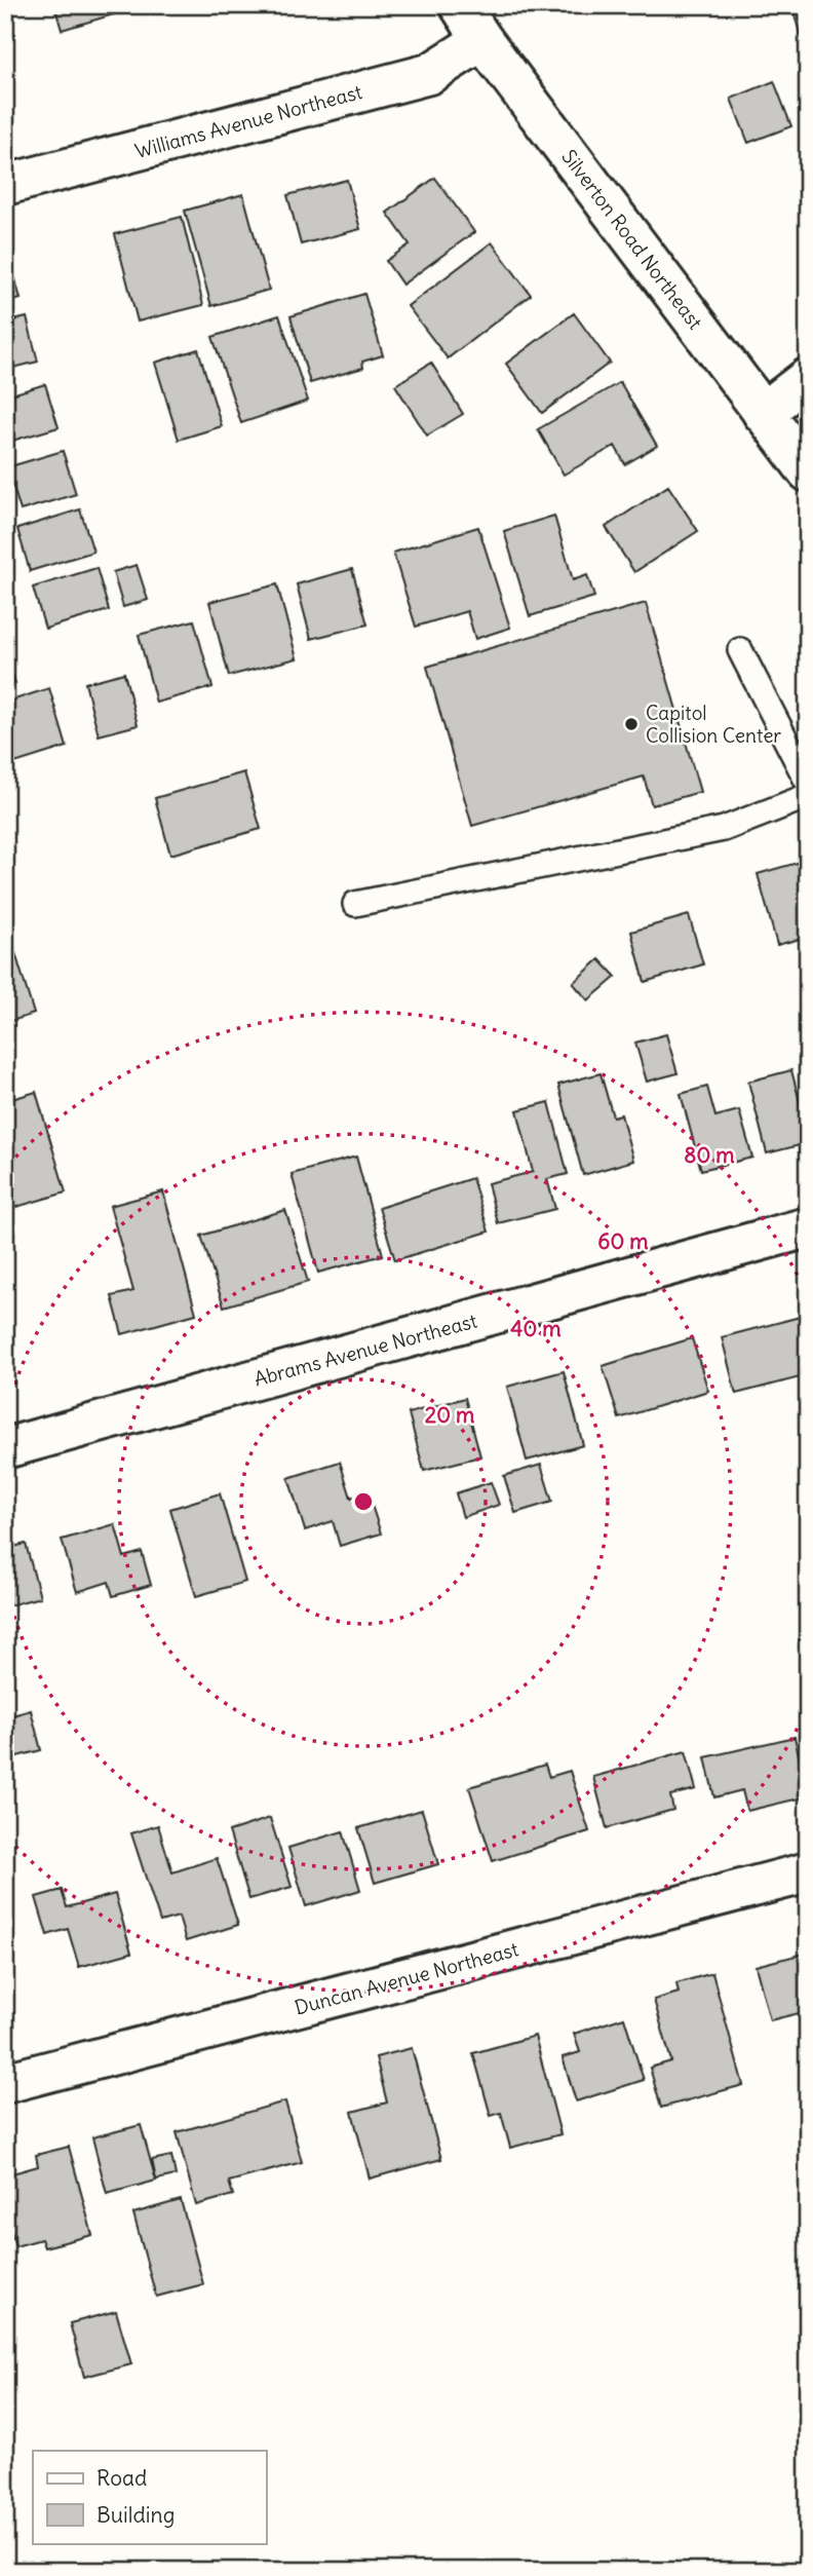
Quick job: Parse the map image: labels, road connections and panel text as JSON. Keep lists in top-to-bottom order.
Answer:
{
  "streets": {
    "street": [
      "Williams Avenue Northeast",
      "Silverton Road Northeast",
      "Abrams Avenue Northeast",
      "Duncan Avenue Northeast"
    ]
  },
  "crossings": [
    ["Williams Avenue Northeast", "Silverton Road Northeast"]
  ],
  "places": ["Capitol Collision Center"],
  "legend": ["Road", "Building"],
  "rings": [
    "80 m",
    "60 m",
    "40 m",
    "20 m"
  ]
}
